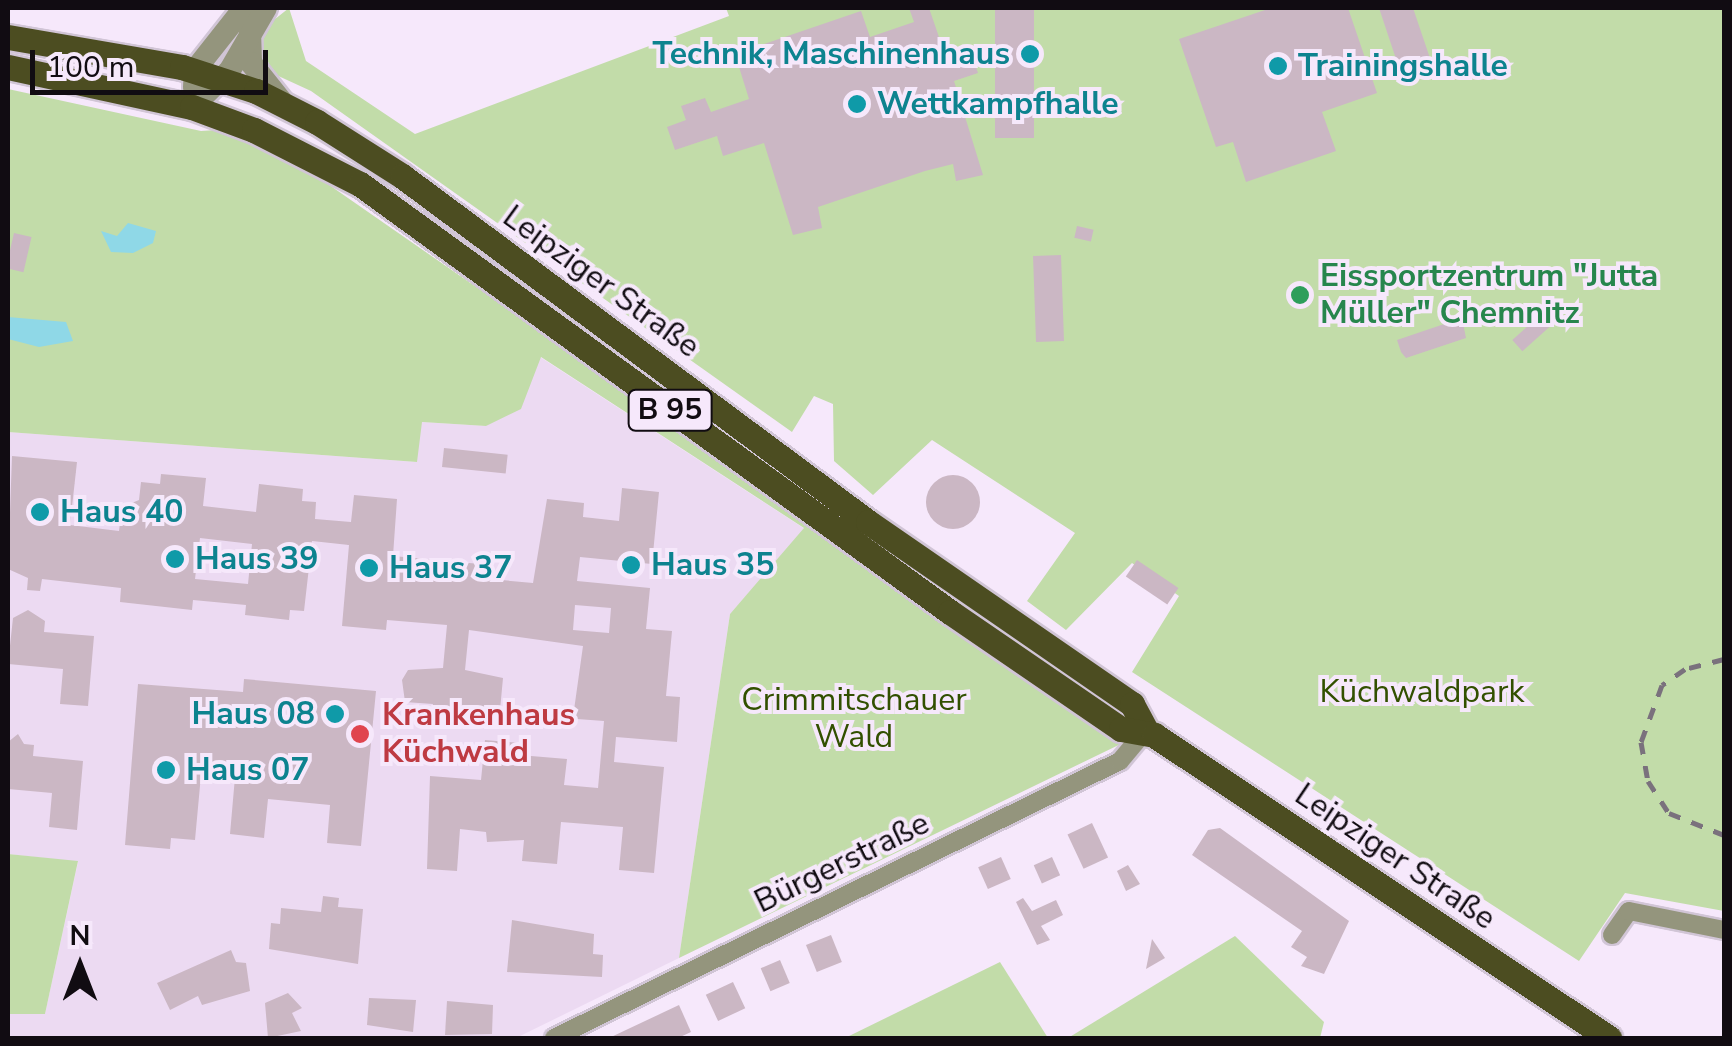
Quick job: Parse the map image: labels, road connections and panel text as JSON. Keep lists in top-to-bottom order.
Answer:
{
  "streets": {
    "main road": ["Leipziger Straße", "B 95"],
    "street": ["Bürgerstraße"]
  },
  "crossings": [
    ["Leipziger Straße", "Bürgerstraße"]
  ],
  "parks": ["Küchwaldpark", "Crimmitschauer Wald"],
  "places": [
    "Technik, Maschinenhaus",
    "Trainingshalle",
    "Wettkampfhalle",
    "Eissportzentrum \"Jutta Müller\" Chemnitz",
    "Haus 40",
    "Haus 39",
    "Haus 35",
    "Haus 37",
    "Haus 08",
    "Krankenhaus Küchwald",
    "Haus 07"
  ],
  "scale_bar": "100 m",
  "north": "top"
}
